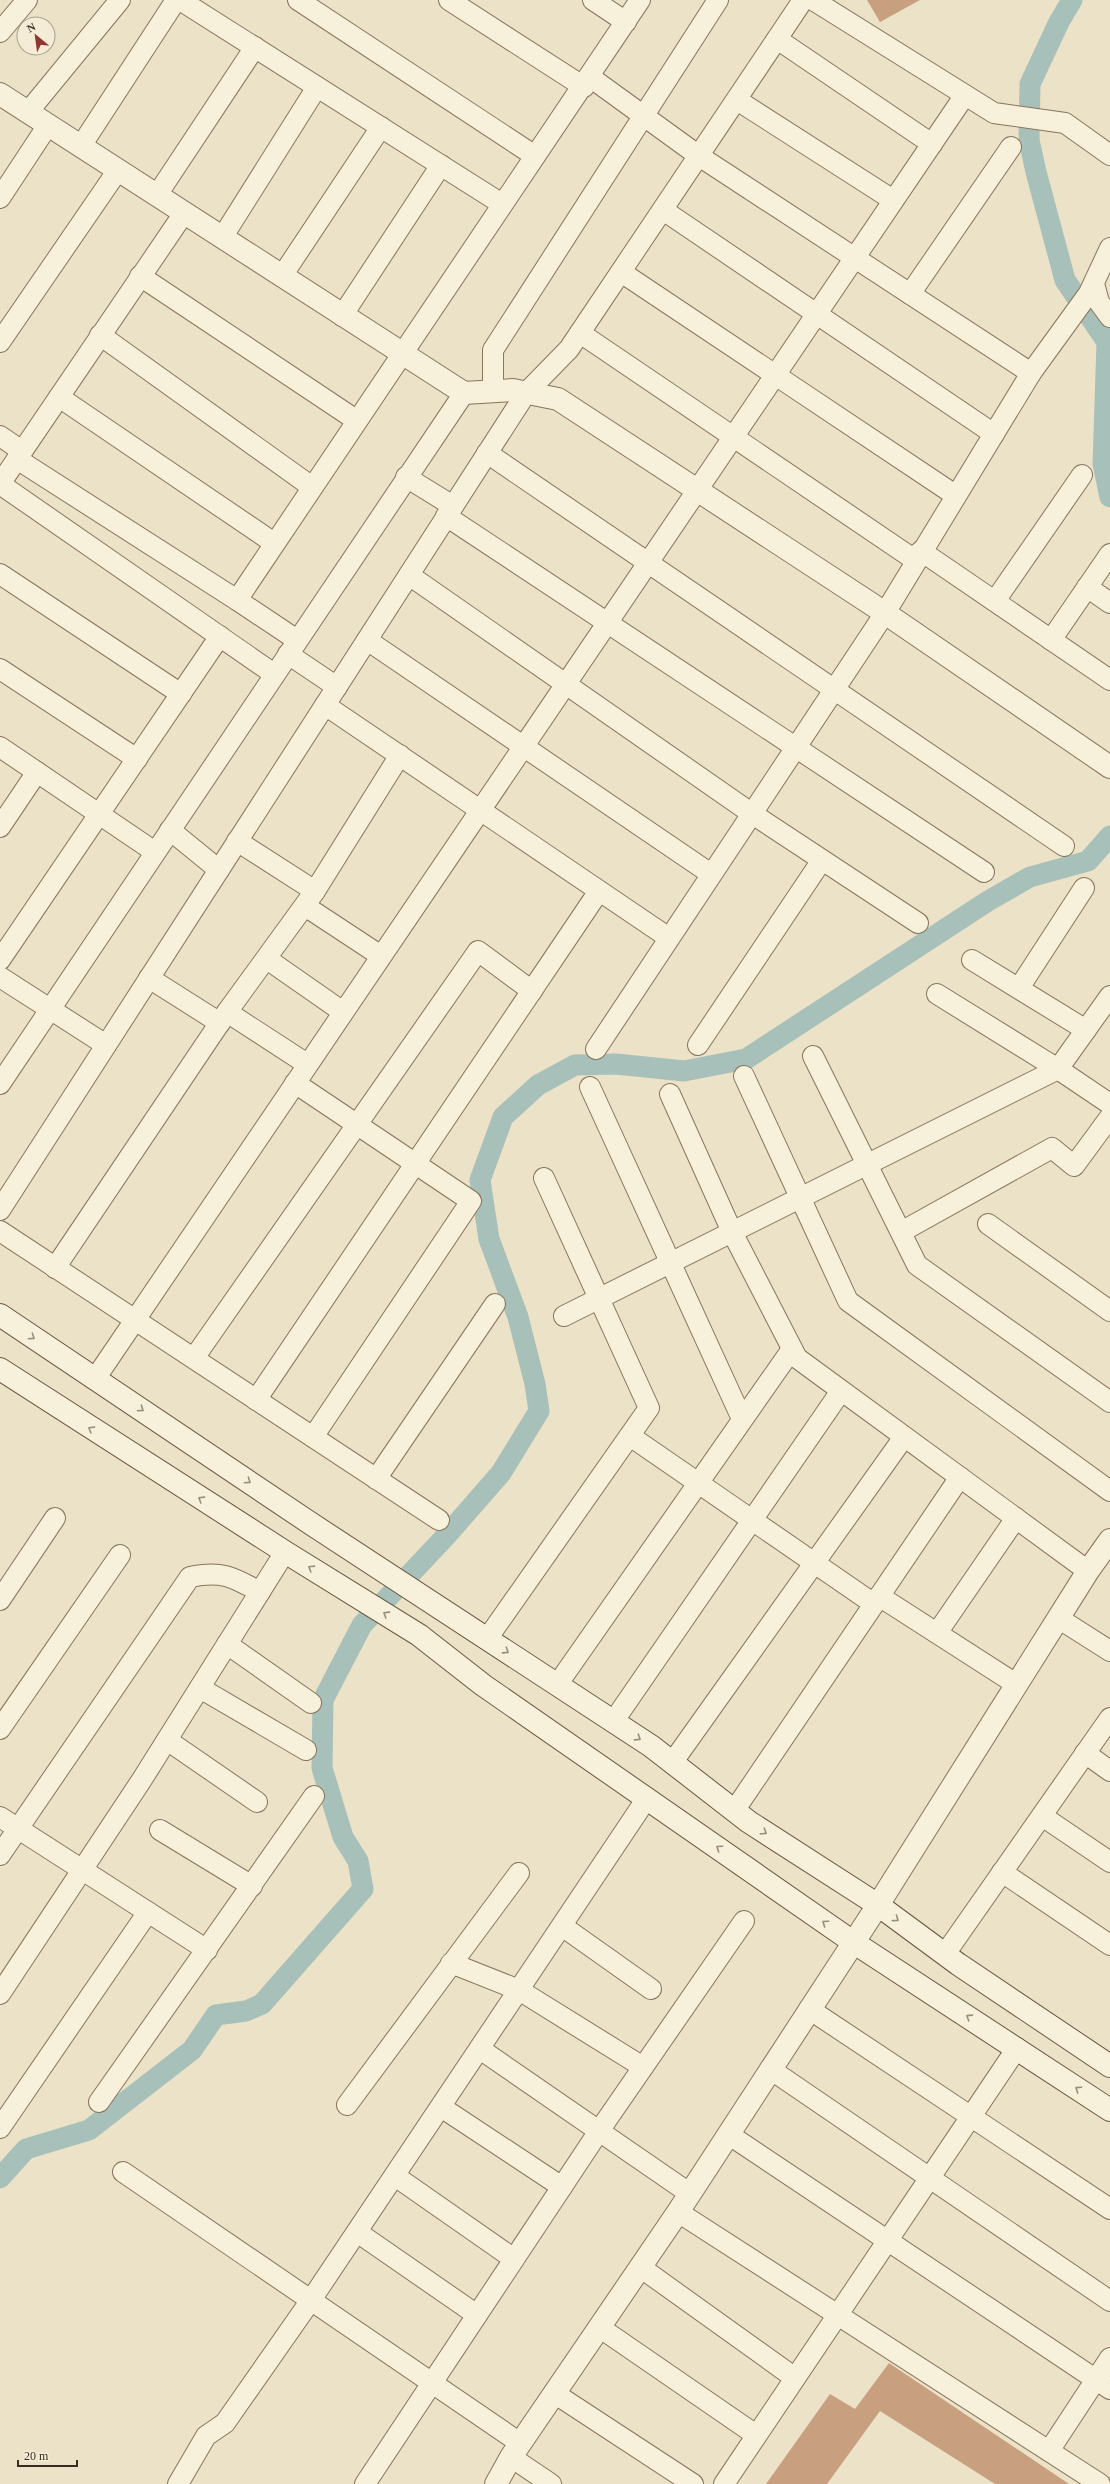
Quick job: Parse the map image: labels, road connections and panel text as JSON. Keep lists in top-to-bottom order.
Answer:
{
  "scale_bar": "20 m",
  "north": "top left"
}
